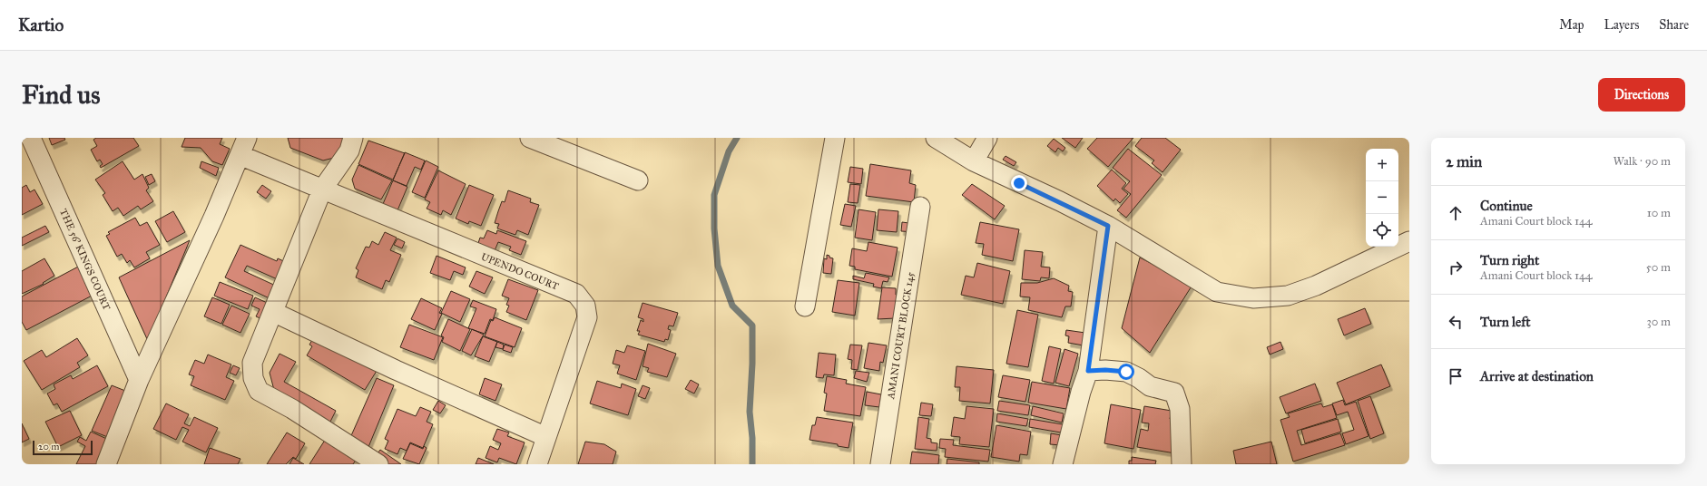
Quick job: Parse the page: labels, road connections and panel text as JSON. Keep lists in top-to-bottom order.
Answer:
{
  "streets": {
    "street": ["THE 56' KINGS COURT", "UPENDO COURT", "AMANI COURT BLOCK 145"]
  },
  "scale_bar": "20 m",
  "page": {
    "header": "Kartio",
    "nav": ["Map", "Layers", "Share"],
    "buttons": "Directions",
    "title": "Find us",
    "heading": ["2 min", "Walk · 90 m"],
    "map_buttons": ["+", "−"],
    "list": [
      ["Continue", "Amani Court block 144", "10 m"],
      ["Turn right", "Amani Court block 144", "50 m"],
      ["Turn left", "30 m"],
      "Arrive at destination"
    ],
    "scale": "20 m"
  }
}
